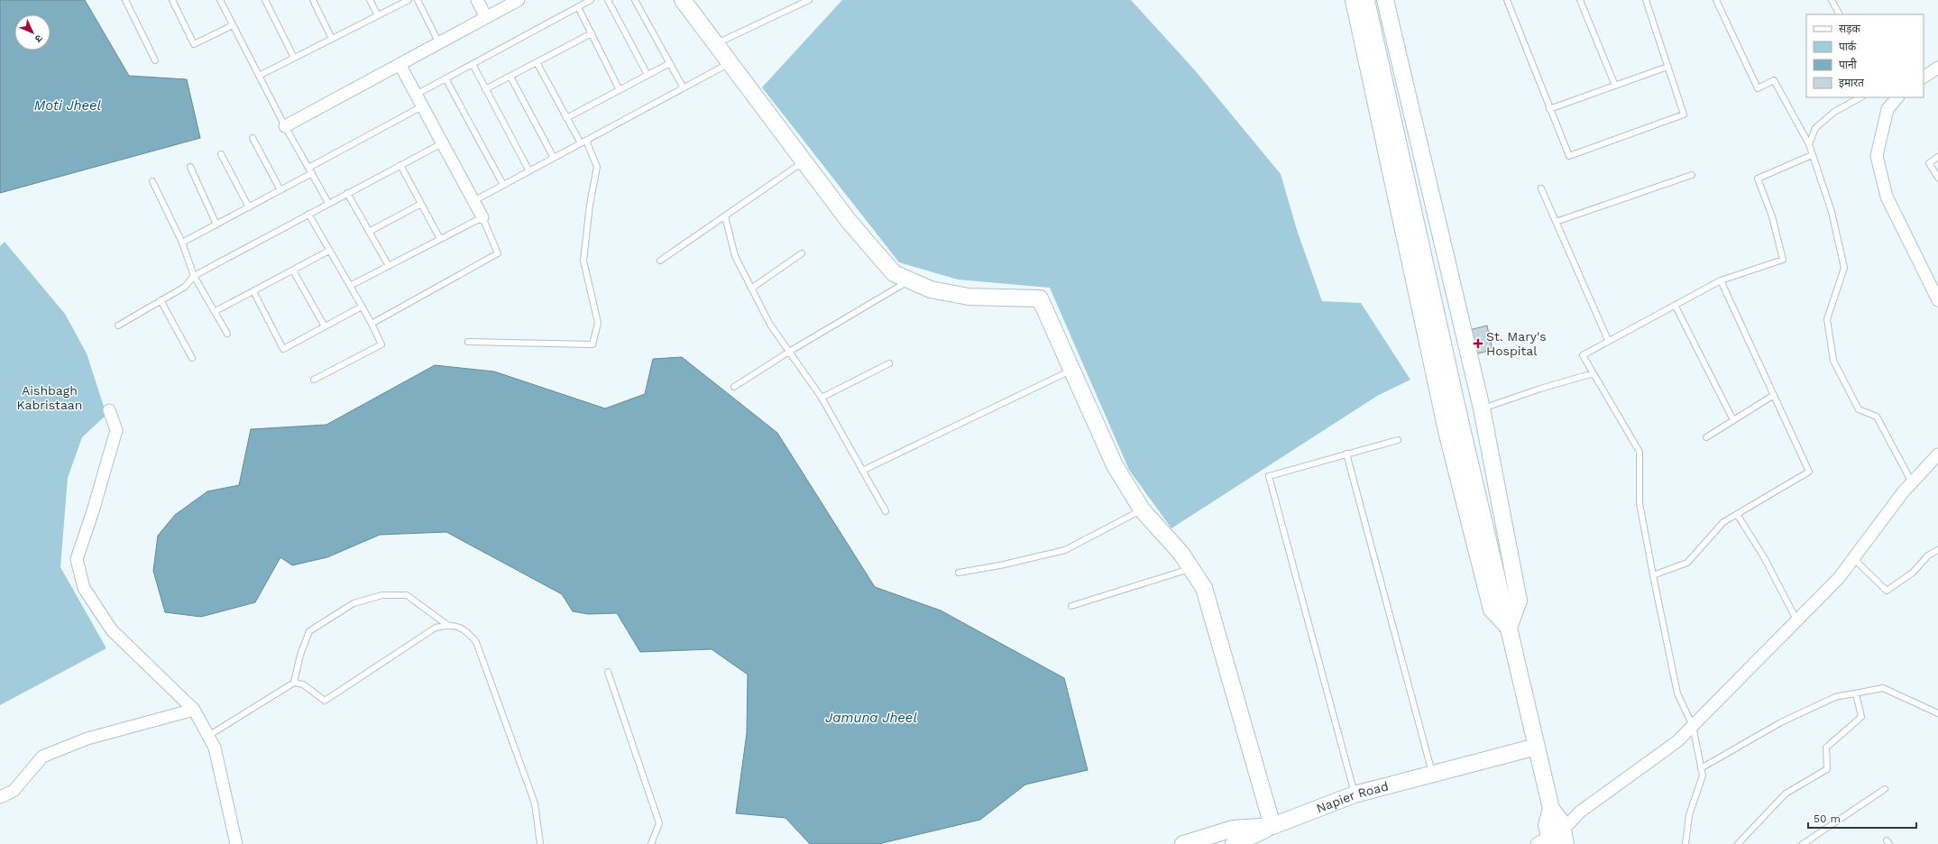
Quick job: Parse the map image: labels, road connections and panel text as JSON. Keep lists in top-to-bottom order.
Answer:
{
  "streets": {
    "main road": ["Napier Road"]
  },
  "water": ["Moti Jheel", "Jamuna Jheel"],
  "parks": ["Aishbagh Kabristaan"],
  "places": {
    "health": ["St. Mary's Hospital"]
  },
  "legend": [
    "सड़क",
    "पार्क",
    "पानी",
    "इमारत"
  ],
  "scale_bar": "50 m",
  "north": "bottom right"
}
